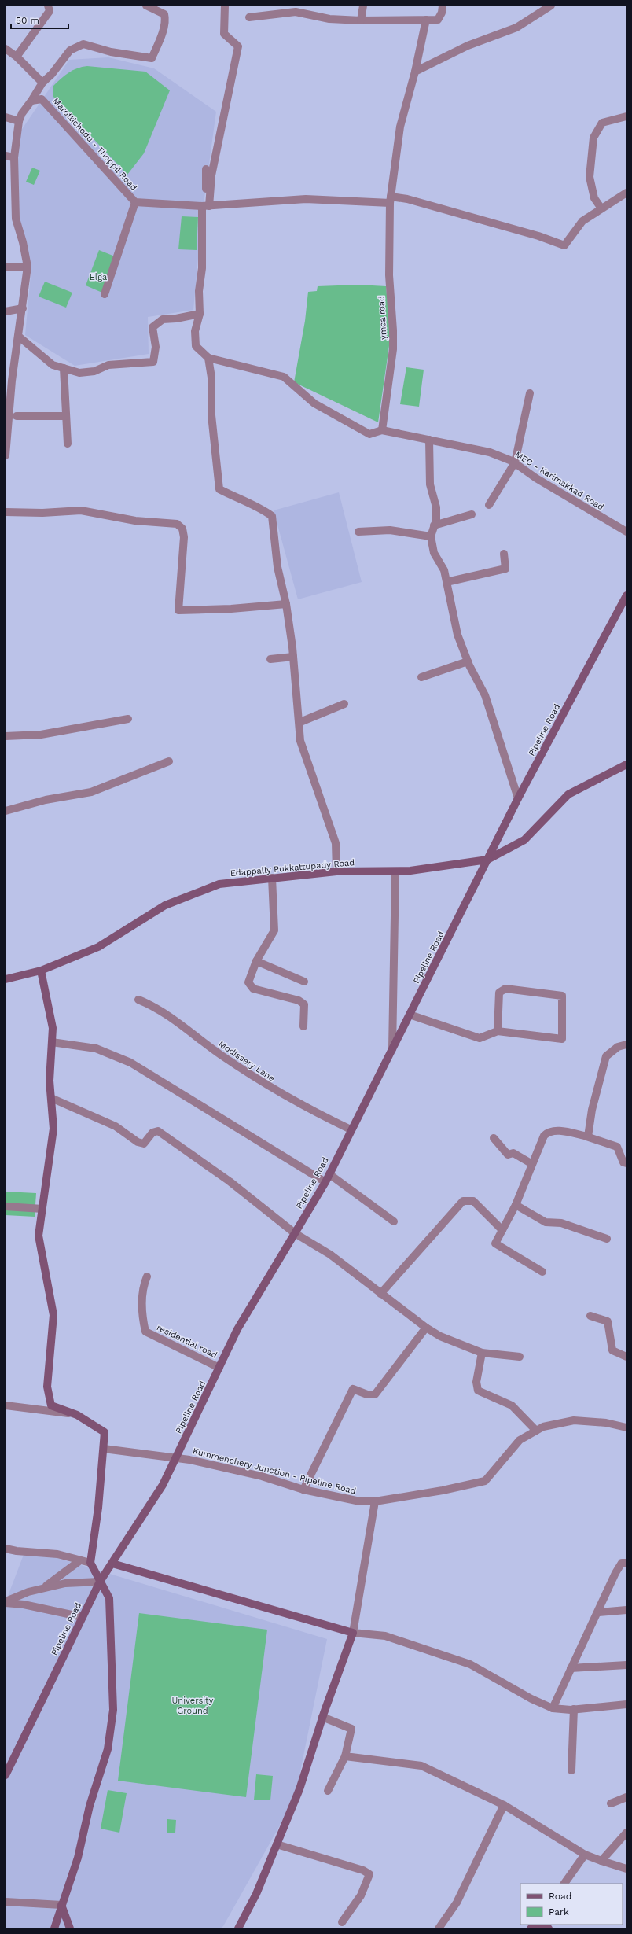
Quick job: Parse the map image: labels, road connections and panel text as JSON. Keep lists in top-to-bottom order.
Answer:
{
  "streets": {
    "street": [
      "Marottichodu - Thoppil Road",
      "ymca road",
      "MEC - Karimakkad Road",
      "Pipeline Road",
      "Edappally Pukkattupady Road",
      "Modissery Lane",
      "residential road",
      "Kummenchery Junction - Pipeline Road"
    ]
  },
  "crossings": [
    ["Marottichodu - Thoppil Road", "ymca road"],
    ["ymca road", "MEC - Karimakkad Road"],
    ["Pipeline Road", "Edappally Pukkattupady Road"],
    ["Pipeline Road", "Modissery Lane"],
    ["Pipeline Road", "residential road"],
    ["Pipeline Road", "Kummenchery Junction - Pipeline Road"]
  ],
  "parks": ["Elga", "University Ground"],
  "legend": ["Road", "Park"],
  "scale_bar": "50 m"
}
